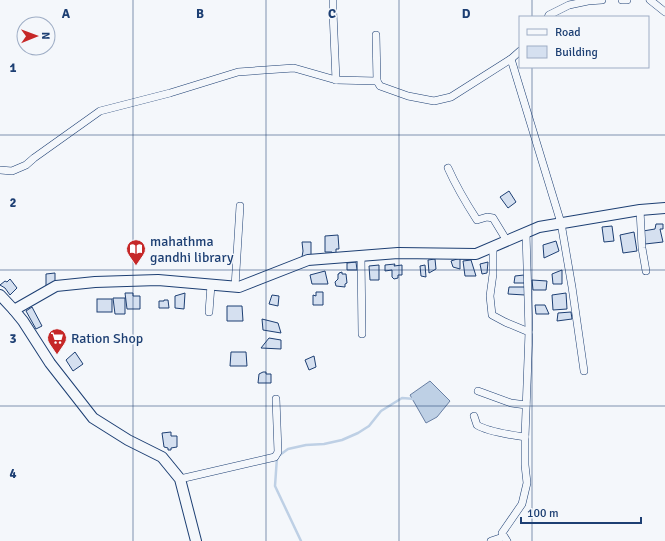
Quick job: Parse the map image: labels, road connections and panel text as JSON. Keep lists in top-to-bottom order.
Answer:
{
  "places": {
    "library": ["mahathma gandhi library"],
    "supermarket": ["Ration Shop"]
  },
  "legend": ["Road", "Building"],
  "scale_bar": "100 m",
  "north": "right",
  "grid": {
    "columns": [
      "A",
      "B",
      "C",
      "D"
    ],
    "rows": [
      "1",
      "2",
      "3",
      "4"
    ]
  }
}
